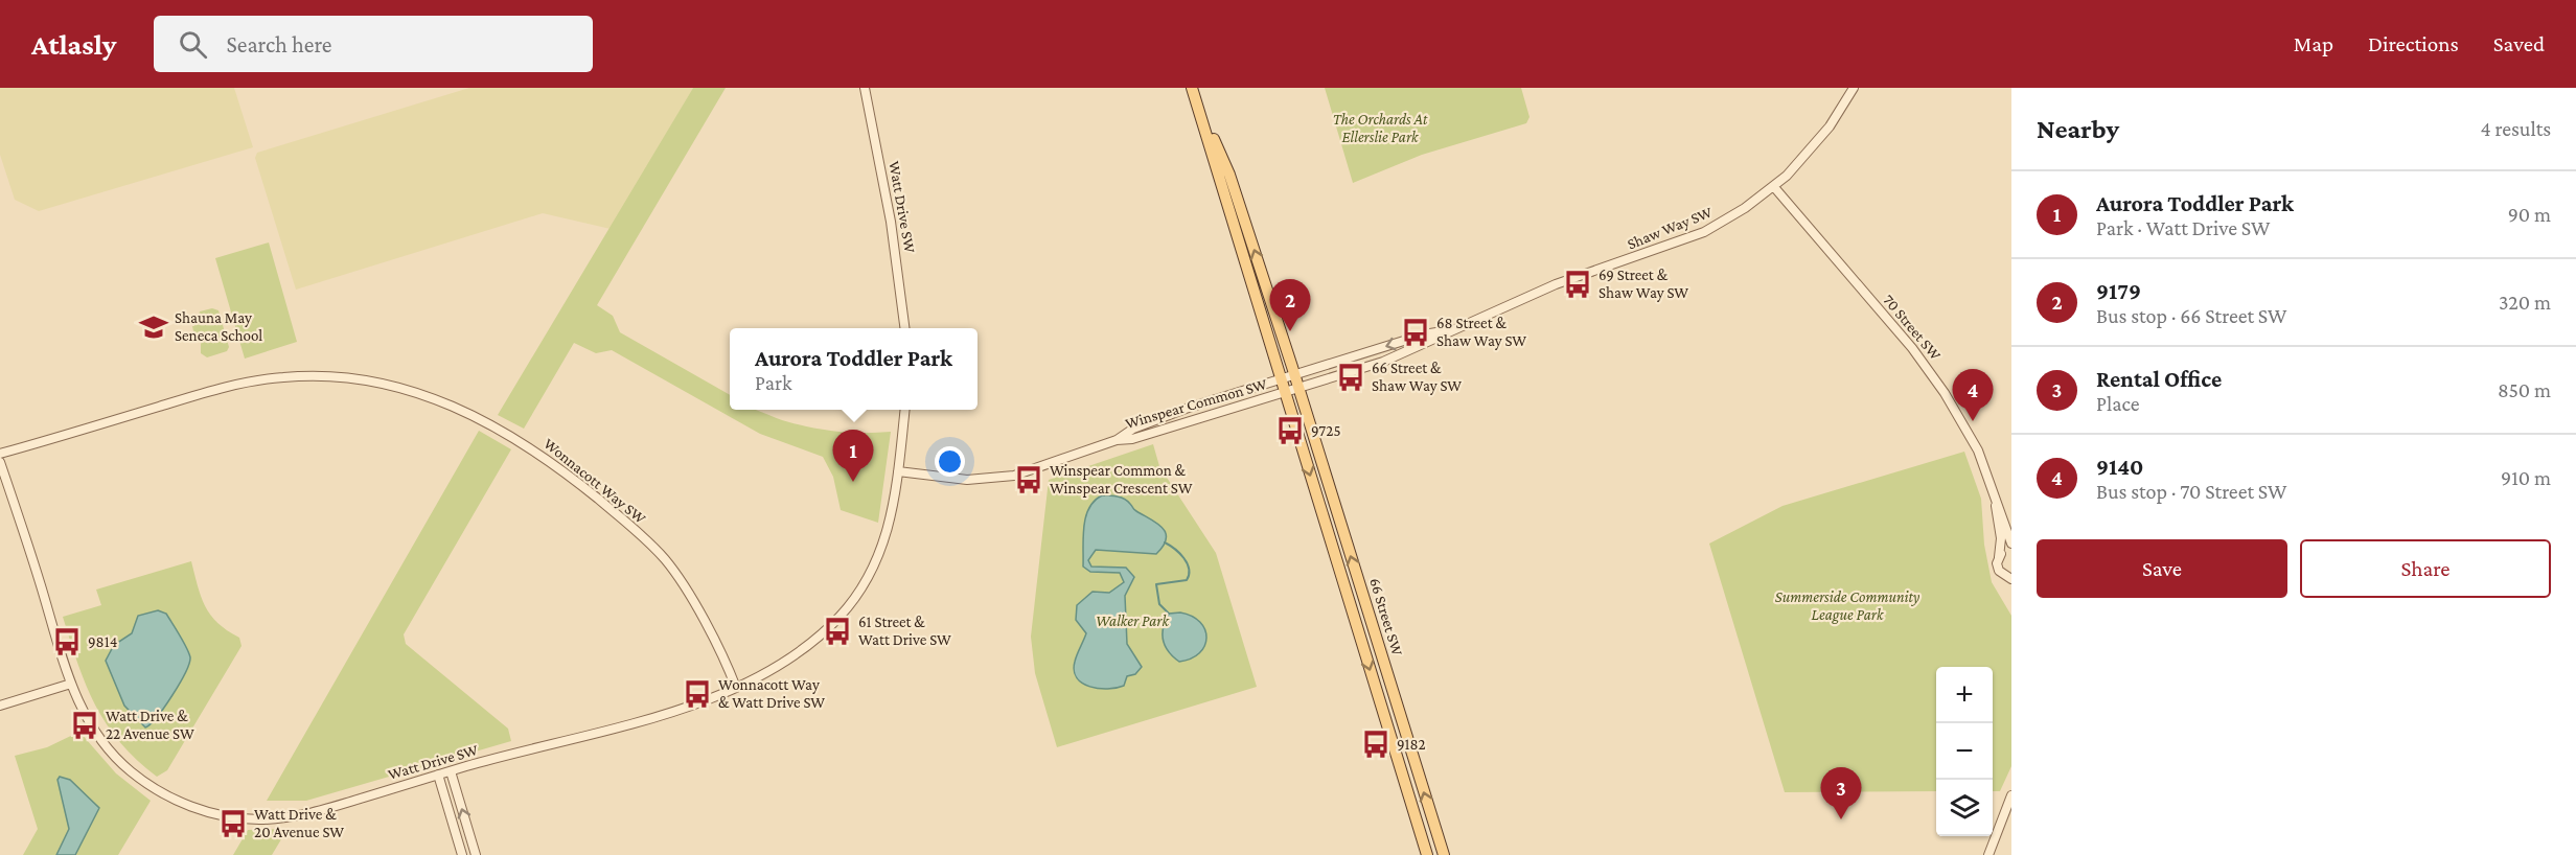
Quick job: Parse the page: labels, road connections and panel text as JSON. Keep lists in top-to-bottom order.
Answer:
{
  "streets": {
    "main road": ["66 Street SW"],
    "street": [
      "Watt Drive SW",
      "Shaw Way SW",
      "70 Street SW",
      "Winspear Common SW",
      "Wonnacott Way SW"
    ]
  },
  "crossings": [
    ["Watt Drive SW", "Winspear Common SW"],
    ["Watt Drive SW", "Wonnacott Way SW"],
    ["Shaw Way SW", "70 Street SW"],
    ["Shaw Way SW", "Winspear Common SW"],
    ["Shaw Way SW", "66 Street SW"],
    ["Winspear Common SW", "66 Street SW"]
  ],
  "parks": ["The Orchards At Ellerslie Park", "Summerside Community League Park", "Walker Park"],
  "places": {
    "bus stop": [
      "69 Street & Shaw Way SW",
      "68 Street & Shaw Way SW",
      "66 Street & Shaw Way SW",
      "9725",
      "Winspear Common & Winspear Crescent SW",
      "61 Street & Watt Drive SW",
      "9814",
      "Wonnacott Way & Watt Drive SW",
      "Watt Drive & 22 Avenue SW",
      "9182",
      "Watt Drive & 20 Avenue SW"
    ],
    "school or university": ["Shauna May Seneca School"]
  },
  "page": {
    "header": "Atlasly",
    "search": "Search here",
    "nav": ["Map", "Directions", "Saved"],
    "heading": ["Nearby", "4 results"],
    "list": [
      {
        "mark": "1",
        "name": "Aurora Toddler Park",
        "note": "Park · Watt Drive SW",
        "value": "90 m"
      },
      {
        "mark": "2",
        "name": "9179",
        "note": "Bus stop · 66 Street SW",
        "value": "320 m"
      },
      {
        "mark": "3",
        "name": "Rental Office",
        "note": "Place",
        "value": "850 m"
      },
      {
        "mark": "4",
        "name": "9140",
        "note": "Bus stop · 70 Street SW",
        "value": "910 m"
      }
    ],
    "pins": [
      "2",
      "4",
      "1",
      "3"
    ],
    "popup": ["Aurora Toddler Park", "Park"],
    "buttons": ["Save", "Share"],
    "map_buttons": ["+", "−"]
  }
}
